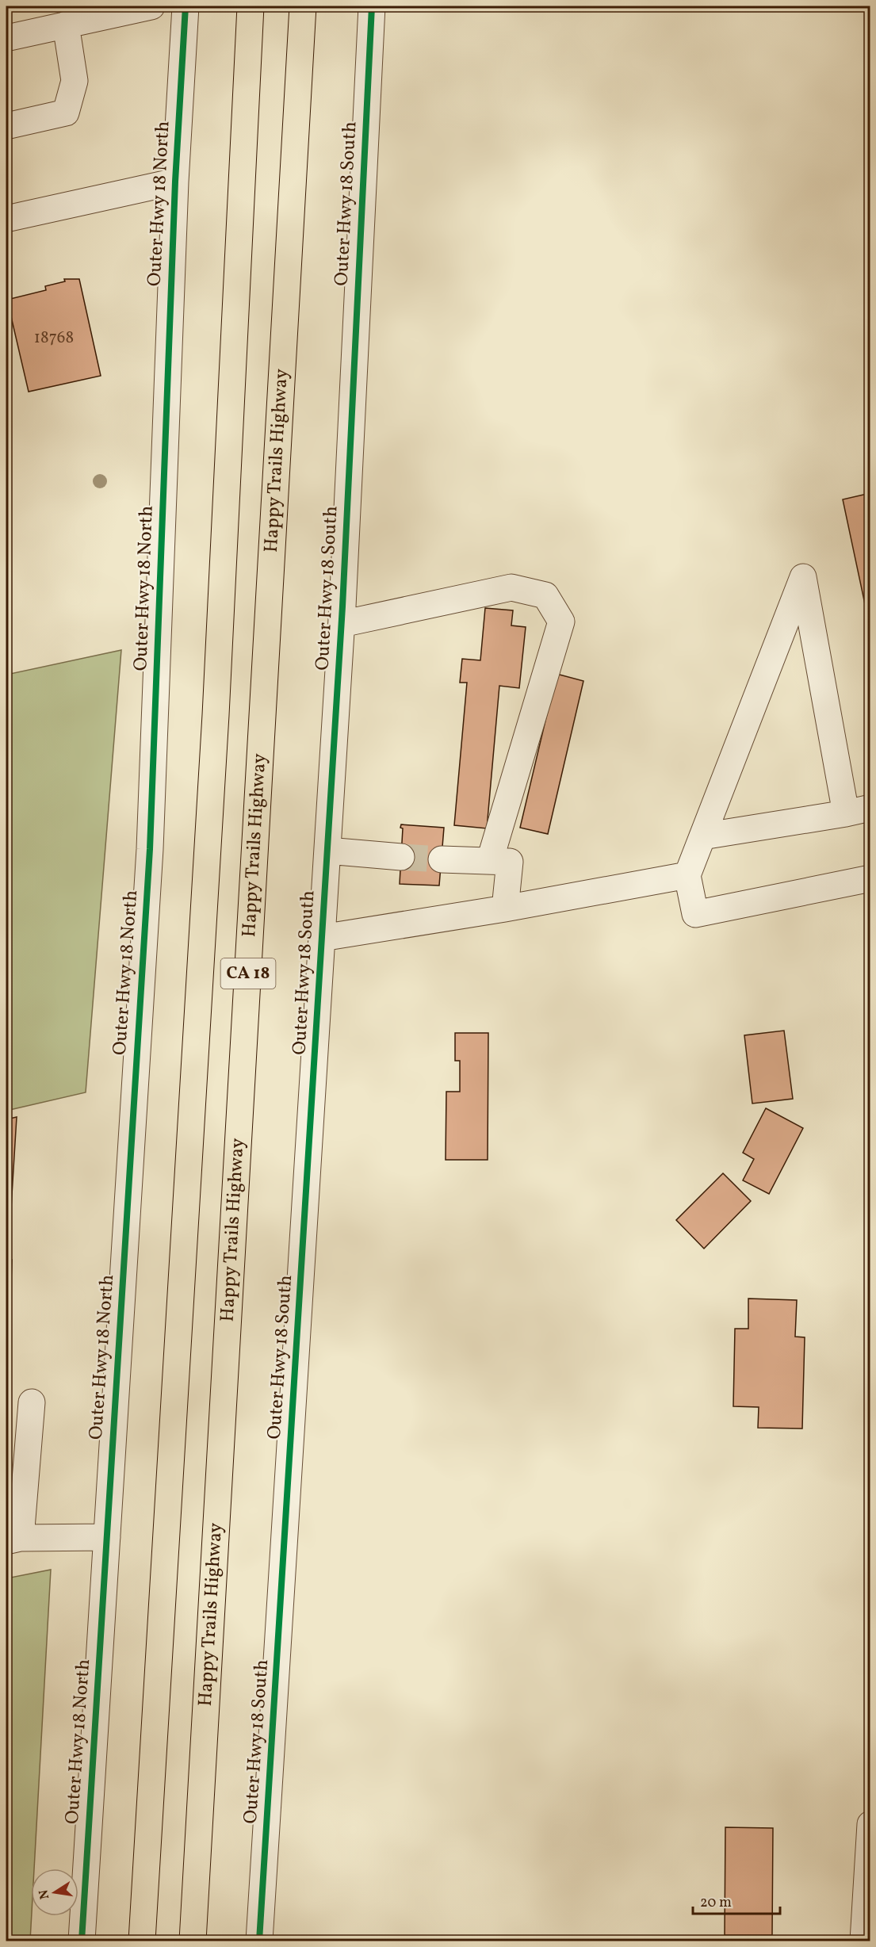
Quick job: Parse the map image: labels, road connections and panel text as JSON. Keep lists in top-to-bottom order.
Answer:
{
  "streets": {
    "main road": ["Happy Trails Highway", "CA 18"],
    "street": ["Outer Hwy 18 North", "Outer Hwy 18 South"]
  },
  "house_numbers": ["18768"],
  "scale_bar": "20 m",
  "north": "left"
}
